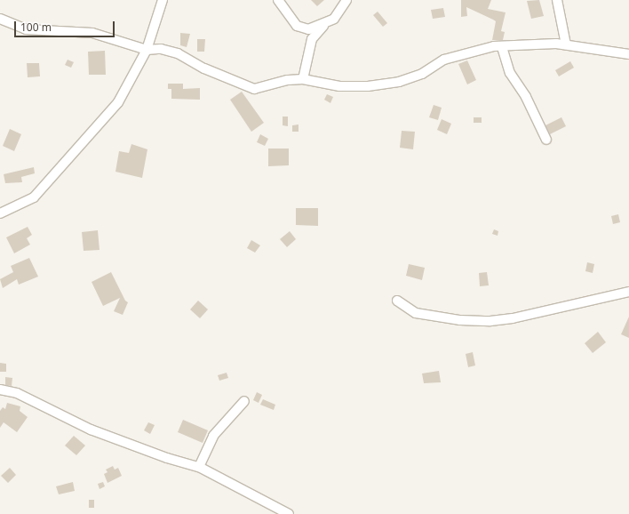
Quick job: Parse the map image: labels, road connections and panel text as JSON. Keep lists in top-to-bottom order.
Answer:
{
  "scale_bar": "100 m"
}
